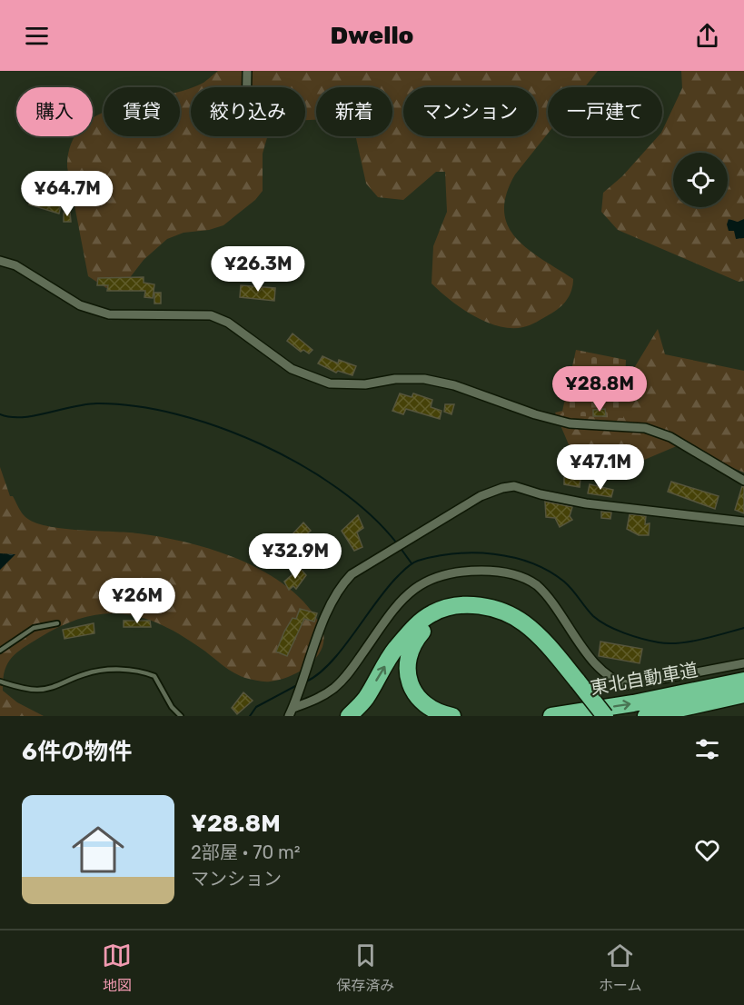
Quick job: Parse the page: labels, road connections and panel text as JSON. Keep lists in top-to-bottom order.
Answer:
{
  "streets": {
    "highway": ["東北自動車道"]
  },
  "page": {
    "header": "Dwello",
    "chip": [
      "購入",
      "賃貸",
      "絞り込み",
      "新着",
      "マンション",
      "一戸建て"
    ],
    "price": [
      "¥64.7M",
      "¥26.3M",
      "¥28.8M",
      "¥47.1M",
      "¥32.9M",
      "¥26M"
    ],
    "heading": "6件の物件",
    "list": [
      {
        "name": "¥28.8M",
        "note": "2部屋 · 70 m² · マンション"
      }
    ],
    "tabs": ["地図", "保存済み", "ホーム"]
  }
}
